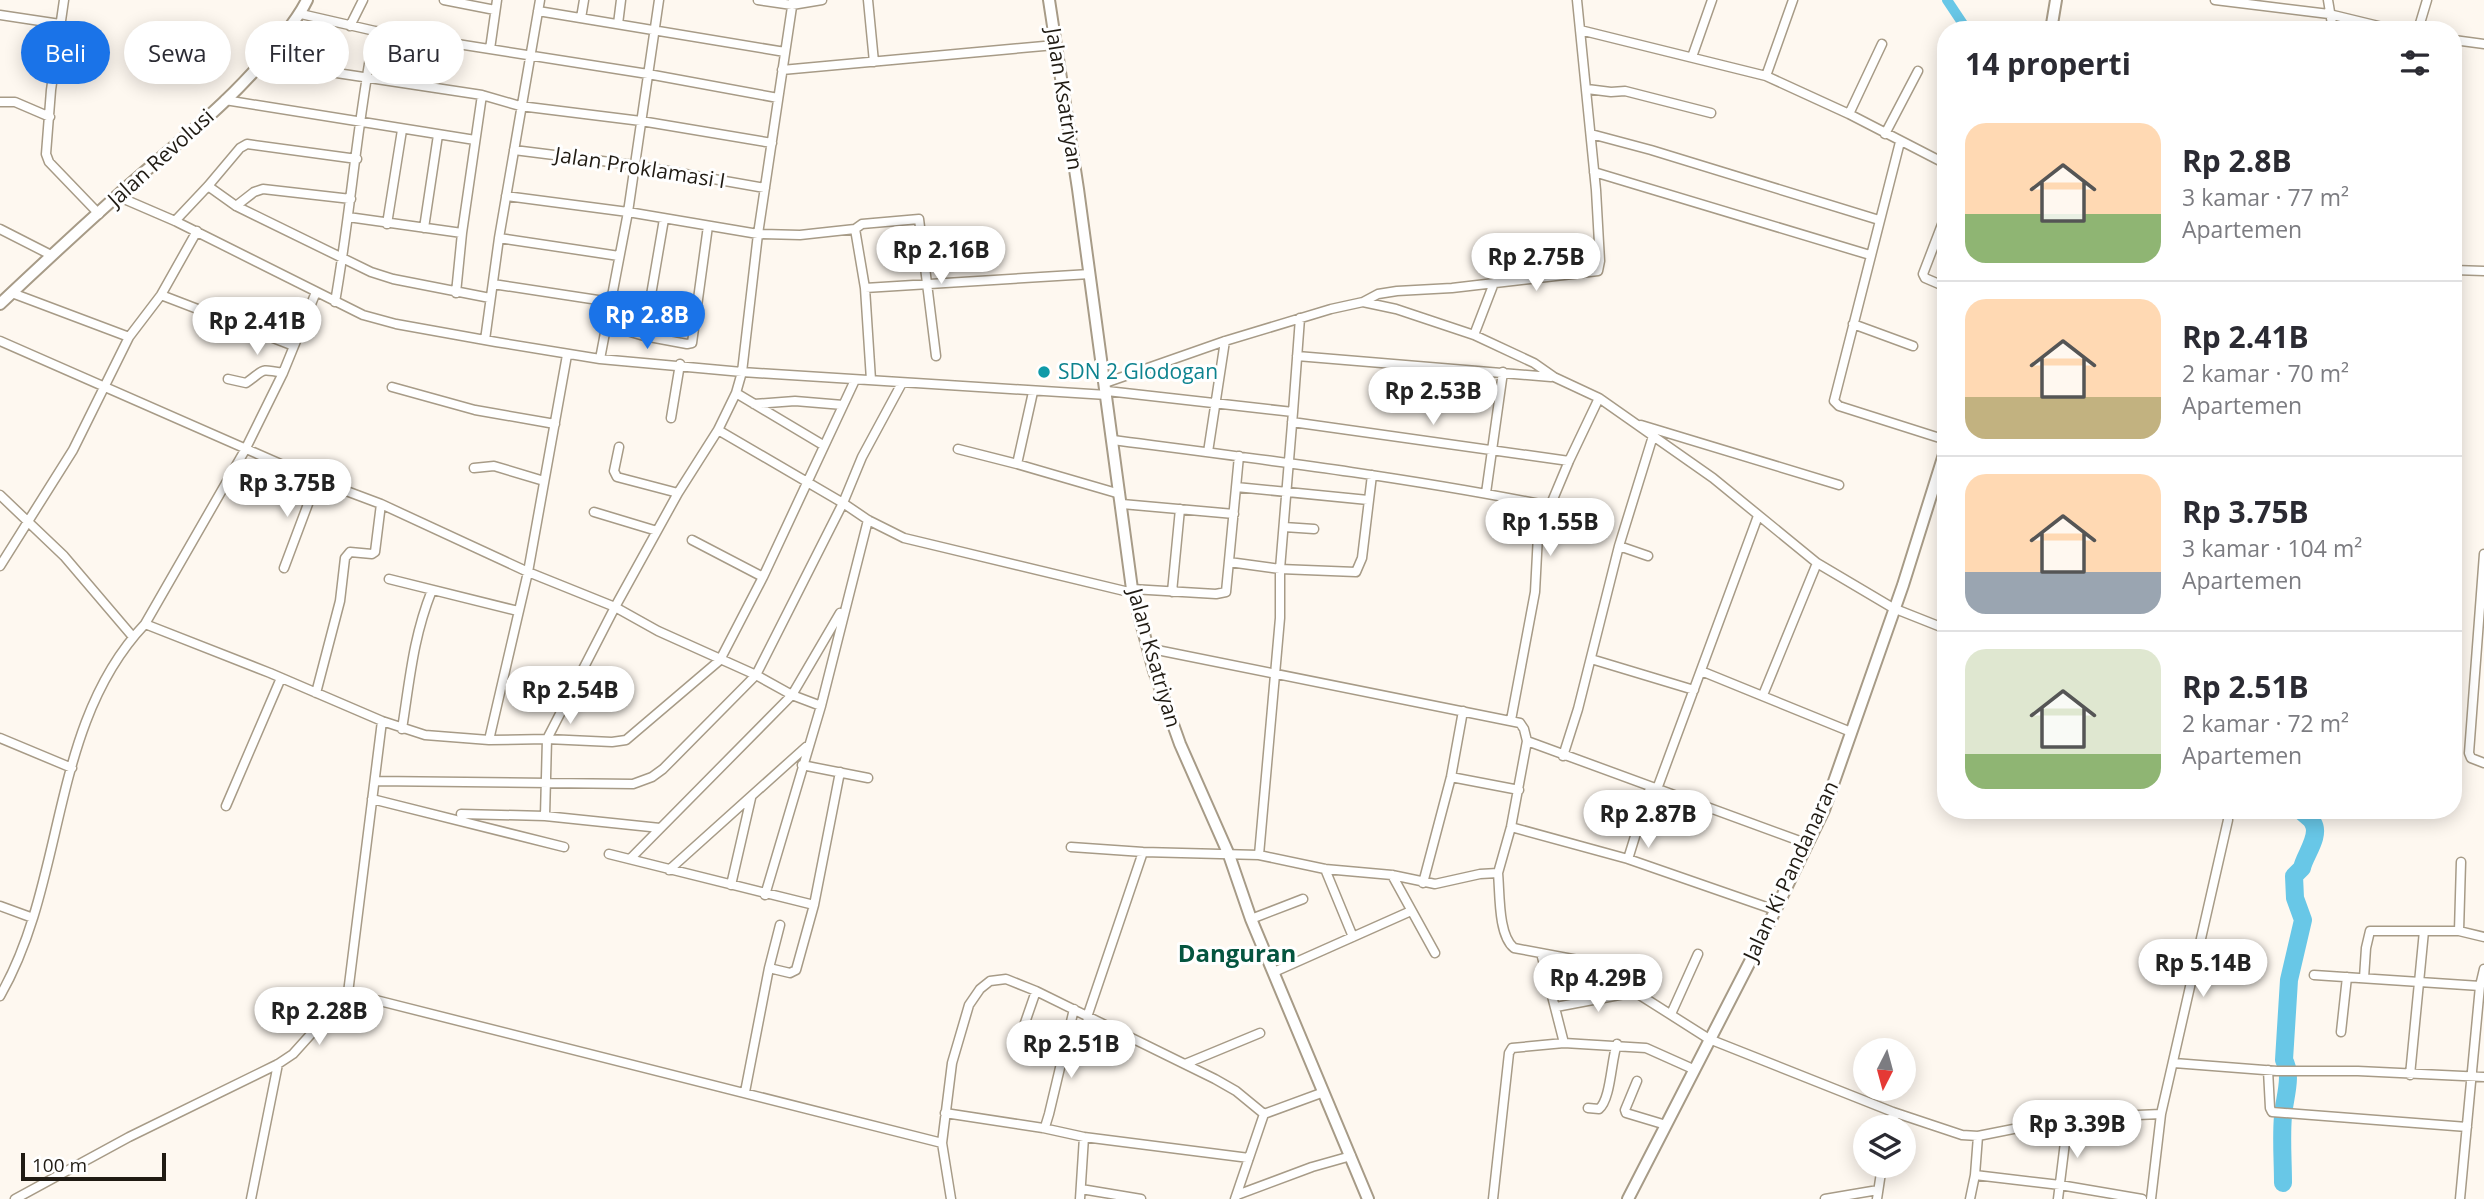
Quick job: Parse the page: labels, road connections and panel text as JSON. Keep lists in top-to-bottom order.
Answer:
{
  "streets": {
    "street": [
      "Jalan Ksatriyan",
      "Jalan Revolusi",
      "Jalan Proklamasi I",
      "Jalan Ki Pandanaran"
    ]
  },
  "districts": ["Danguran"],
  "places": ["SDN 2 Glodogan"],
  "scale_bar": "100 m",
  "north": "bottom",
  "page": {
    "chip": [
      "Beli",
      "Sewa",
      "Filter",
      "Baru"
    ],
    "heading": "14 properti",
    "list": [
      {
        "name": "Rp 2.8B",
        "note": "3 kamar · 77 m² · Apartemen"
      },
      {
        "name": "Rp 2.41B",
        "note": "2 kamar · 70 m² · Apartemen"
      },
      {
        "name": "Rp 3.75B",
        "note": "3 kamar · 104 m² · Apartemen"
      },
      {
        "name": "Rp 2.51B",
        "note": "2 kamar · 72 m² · Apartemen"
      }
    ],
    "price": [
      "Rp 2.16B",
      "Rp 2.75B",
      "Rp 2.8B",
      "Rp 2.41B",
      "Rp 2.53B",
      "Rp 3.75B",
      "Rp 1.55B",
      "Rp 2.54B",
      "Rp 2.87B",
      "Rp 5.14B",
      "Rp 4.29B",
      "Rp 2.28B",
      "Rp 2.51B",
      "Rp 3.39B"
    ],
    "scale": "100 m"
  }
}
